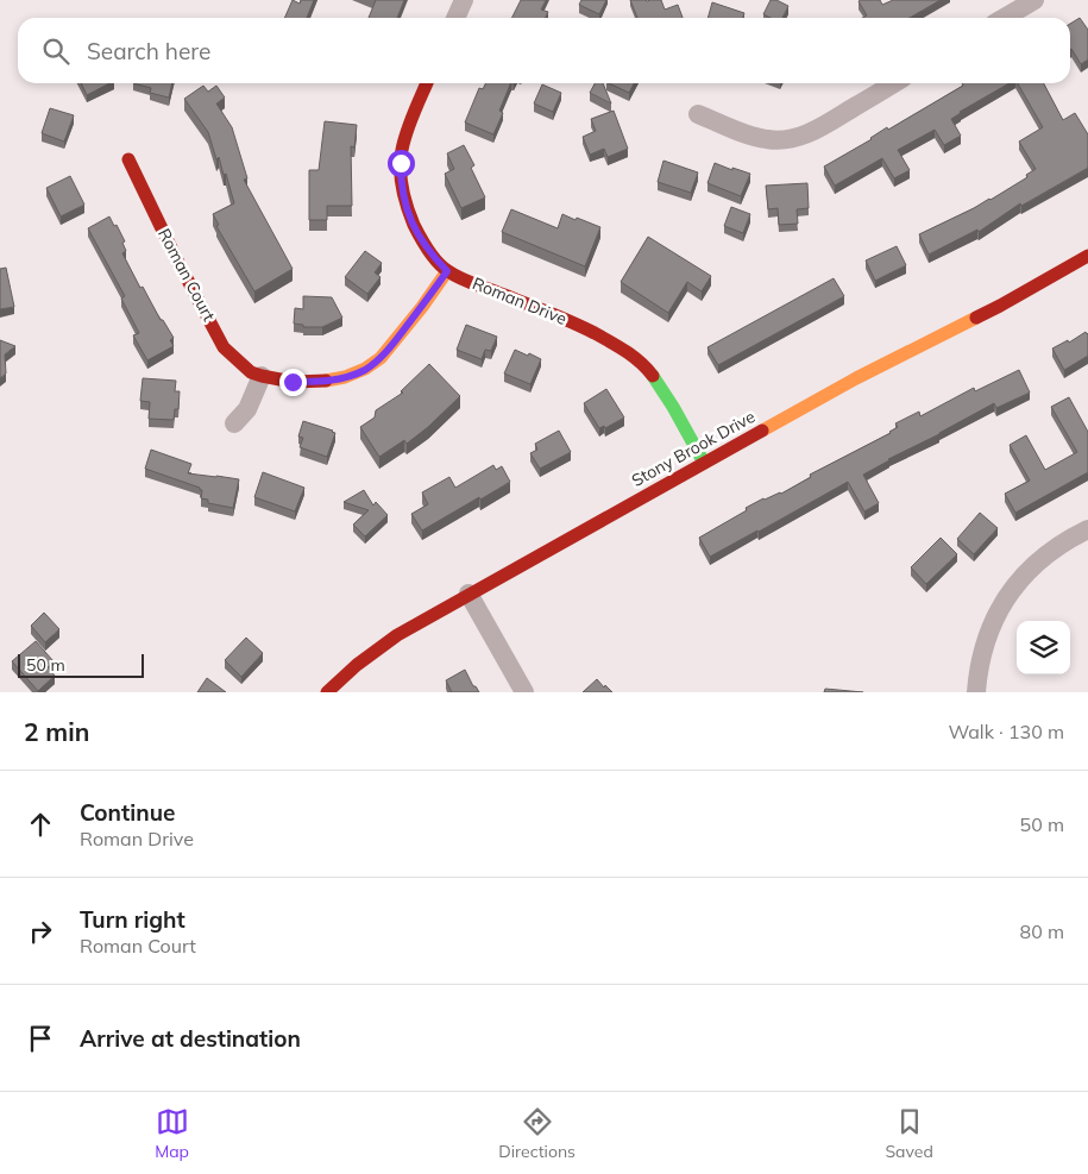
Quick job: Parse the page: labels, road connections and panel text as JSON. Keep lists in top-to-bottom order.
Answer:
{
  "streets": {
    "street": ["Roman Court", "Roman Drive", "Stony Brook Drive"]
  },
  "crossings": [
    ["Roman Court", "Roman Drive"],
    ["Roman Drive", "Stony Brook Drive"]
  ],
  "scale_bar": "50 m",
  "page": {
    "search": "Search here",
    "scale": "50 m",
    "heading": ["2 min", "Walk · 130 m"],
    "list": [
      ["Continue", "Roman Drive", "50 m"],
      ["Turn right", "Roman Court", "80 m"],
      "Arrive at destination"
    ],
    "nav": ["Map", "Directions", "Saved"]
  }
}
